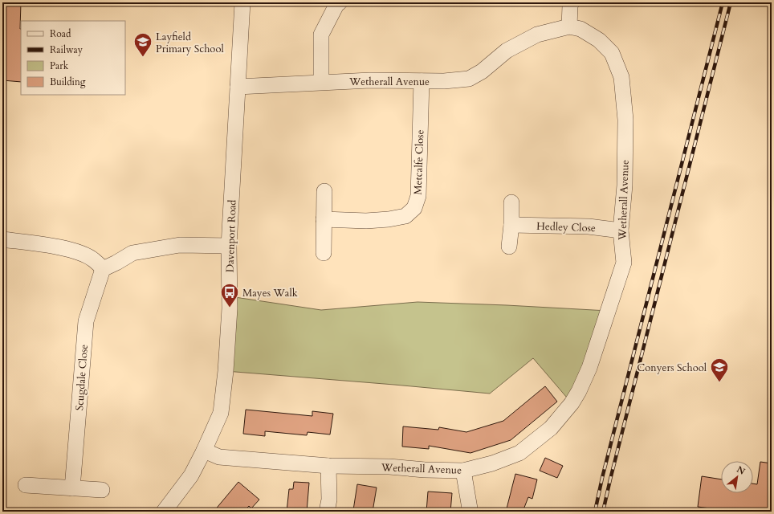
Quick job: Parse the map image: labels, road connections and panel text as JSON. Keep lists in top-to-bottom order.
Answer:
{
  "streets": {
    "street": [
      "Wetherall Avenue",
      "Metcalfe Close",
      "Hedley Close",
      "Davenport Road",
      "Scugdale Close"
    ]
  },
  "crossings": [
    ["Wetherall Avenue", "Metcalfe Close"],
    ["Wetherall Avenue", "Hedley Close"],
    ["Wetherall Avenue", "Davenport Road"]
  ],
  "places": {
    "school or university": ["Layfield Primary School", "Conyers School"],
    "bus stop": ["Mayes Walk"]
  },
  "legend": [
    "Road",
    "Railway",
    "Park",
    "Building"
  ],
  "north": "top right"
}
